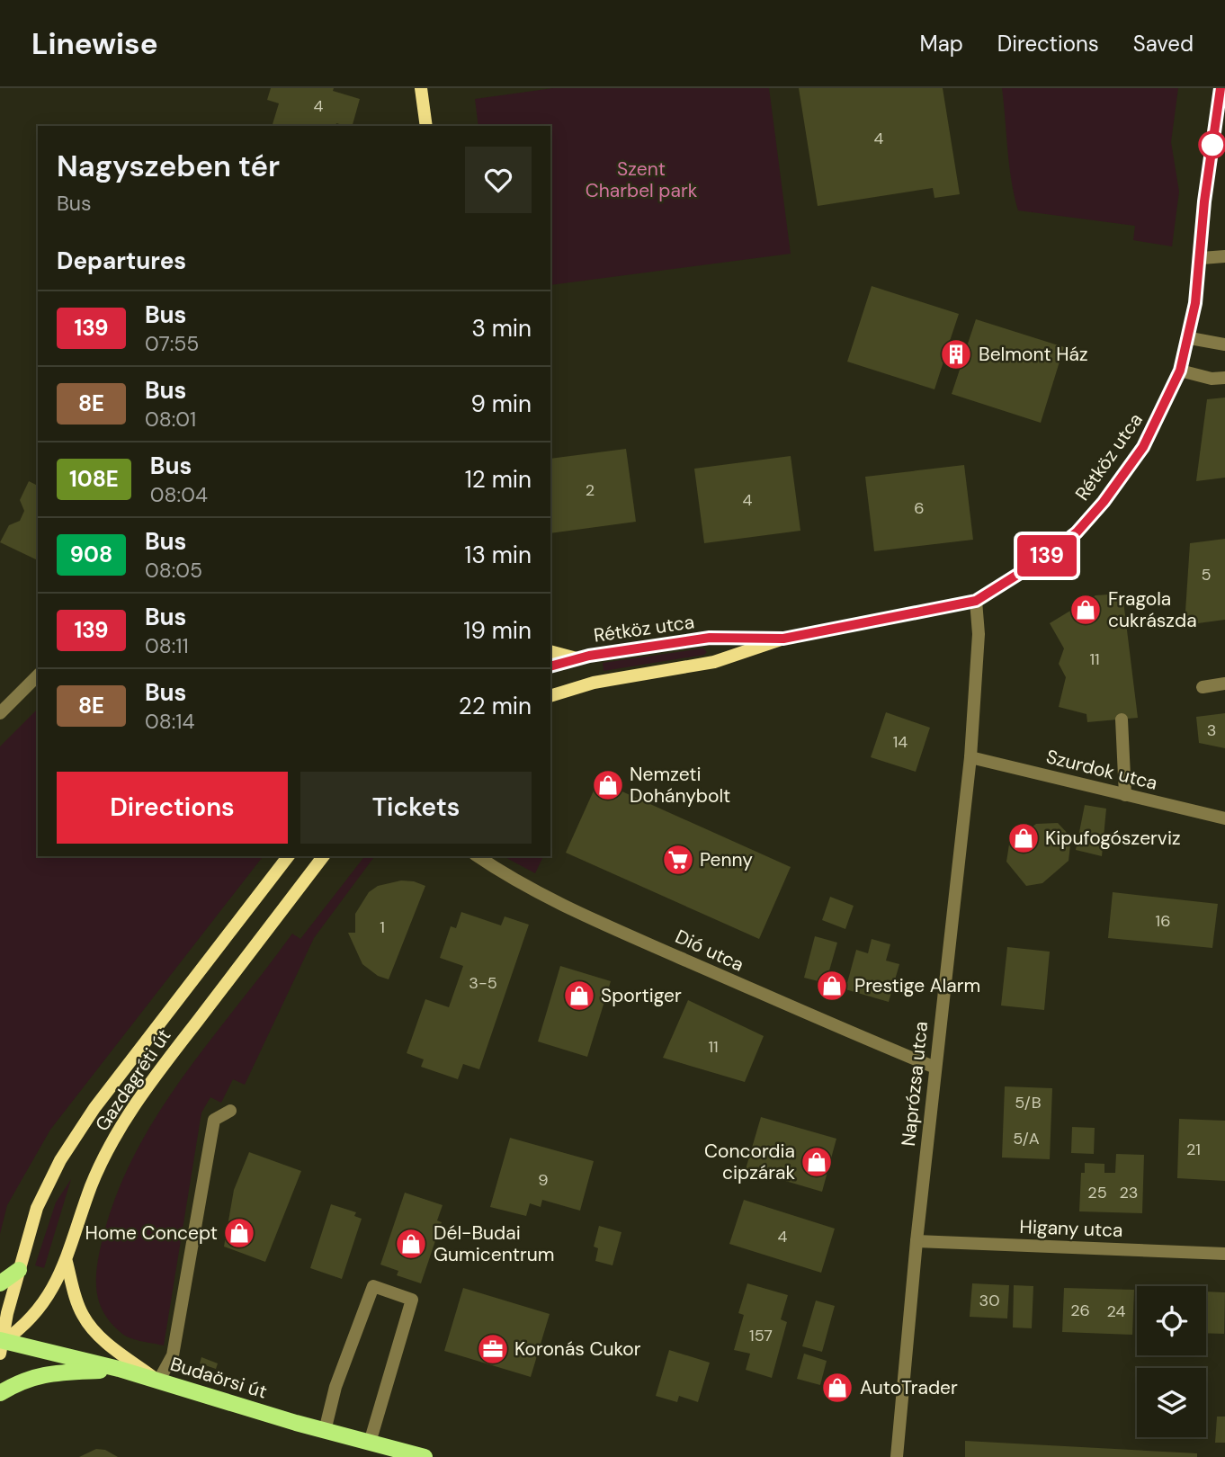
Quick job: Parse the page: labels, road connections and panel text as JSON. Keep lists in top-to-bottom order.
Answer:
{
  "streets": {
    "main road": ["Budaörsi út"],
    "street": [
      "Rétköz utca",
      "Szurdok utca",
      "Dió utca",
      "Gazdagréti út",
      "Naprózsa utca",
      "Higany utca"
    ]
  },
  "crossings": [
    ["Rétköz utca", "Naprózsa utca"],
    ["Szurdok utca", "Naprózsa utca"],
    ["Dió utca", "Naprózsa utca"],
    ["Gazdagréti út", "Budaörsi út"],
    ["Naprózsa utca", "Higany utca"]
  ],
  "parks": ["Szent Charbel park"],
  "places": {
    "building": ["Belmont Ház"],
    "shop": [
      "Fragola cukrászda",
      "Nemzeti Dohánybolt",
      "Kipufogószerviz",
      "Prestige Alarm",
      "Sportiger",
      "Concordia cipzárak",
      "Home Concept",
      "Dél-Budai Gumicentrum",
      "AutoTrader"
    ],
    "supermarket": ["Penny"],
    "office": ["Koronás Cukor"]
  },
  "lines": ["bus line 139"],
  "house_numbers": [
    "4",
    "4",
    "2",
    "4",
    "6",
    "5",
    "11",
    "3",
    "14",
    "16",
    "1",
    "3-5",
    "11",
    "5/B",
    "5/A",
    "21",
    "9",
    "25",
    "23",
    "4",
    "30",
    "26",
    "24",
    "157"
  ],
  "page": {
    "header": "Linewise",
    "nav": ["Map", "Directions", "Saved"],
    "on_map": "139",
    "heading": [
      ["Nagyszeben tér", "Bus"],
      "Departures"
    ],
    "list": [
      {
        "mark": "139",
        "name": "Bus",
        "note": "07:55",
        "value": "3 min"
      },
      {
        "mark": "8E",
        "name": "Bus",
        "note": "08:01",
        "value": "9 min"
      },
      {
        "mark": "108E",
        "name": "Bus",
        "note": "08:04",
        "value": "12 min"
      },
      {
        "mark": "908",
        "name": "Bus",
        "note": "08:05",
        "value": "13 min"
      },
      {
        "mark": "139",
        "name": "Bus",
        "note": "08:11",
        "value": "19 min"
      },
      {
        "mark": "8E",
        "name": "Bus",
        "note": "08:14",
        "value": "22 min"
      }
    ],
    "buttons": ["Directions", "Tickets"]
  }
}
